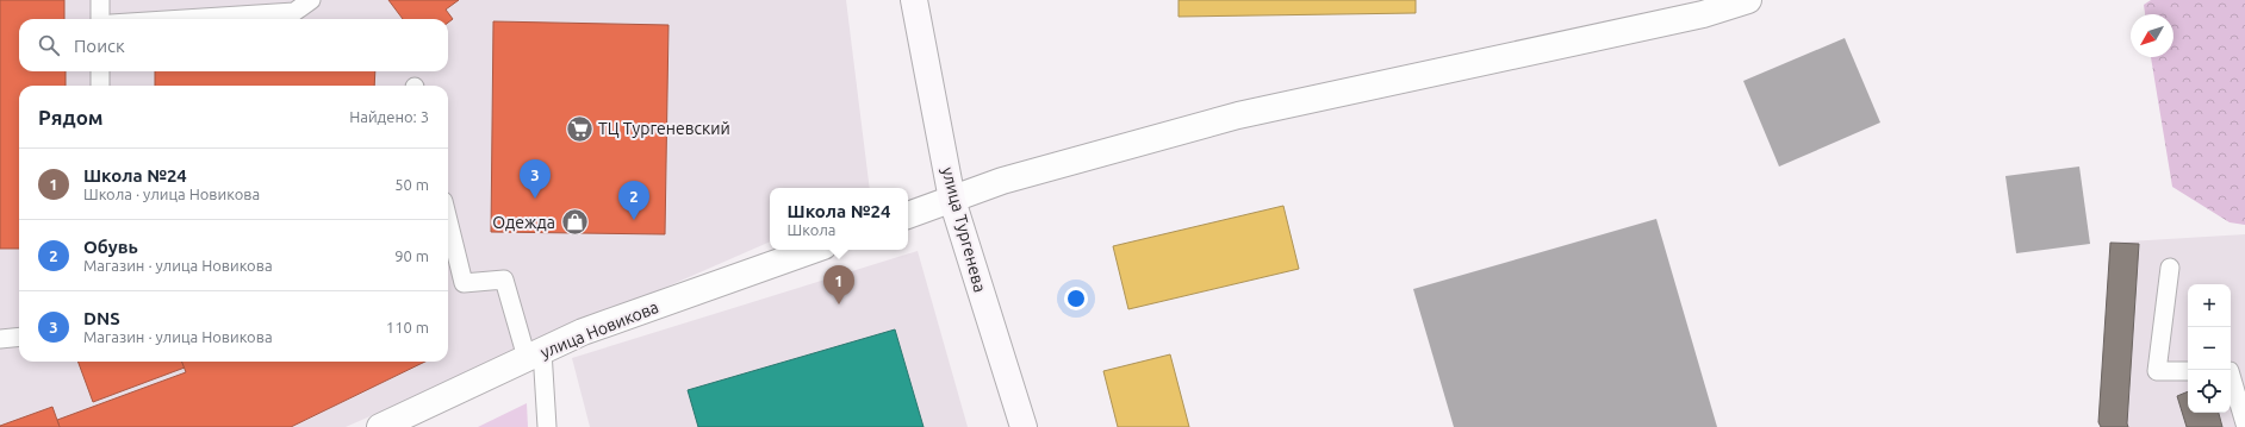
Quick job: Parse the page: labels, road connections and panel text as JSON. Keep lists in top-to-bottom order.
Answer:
{
  "streets": {
    "main road": ["улица Тургенева"],
    "street": ["улица Новикова"]
  },
  "places": {
    "supermarket": ["ТЦ Тургеневский"],
    "shop": ["Одежда"]
  },
  "north": "bottom left",
  "page": {
    "search": "Поиск",
    "heading": ["Рядом", "Найдено: 3"],
    "list": [
      {
        "mark": "1",
        "name": "Школа №24",
        "note": "Школа · улица Новикова",
        "value": "50 m"
      },
      {
        "mark": "2",
        "name": "Обувь",
        "note": "Магазин · улица Новикова",
        "value": "90 m"
      },
      {
        "mark": "3",
        "name": "DNS",
        "note": "Магазин · улица Новикова",
        "value": "110 m"
      }
    ],
    "pins": ["3", "2", "1"],
    "popup": ["Школа №24", "Школа"],
    "map_buttons": ["+", "−"]
  }
}
